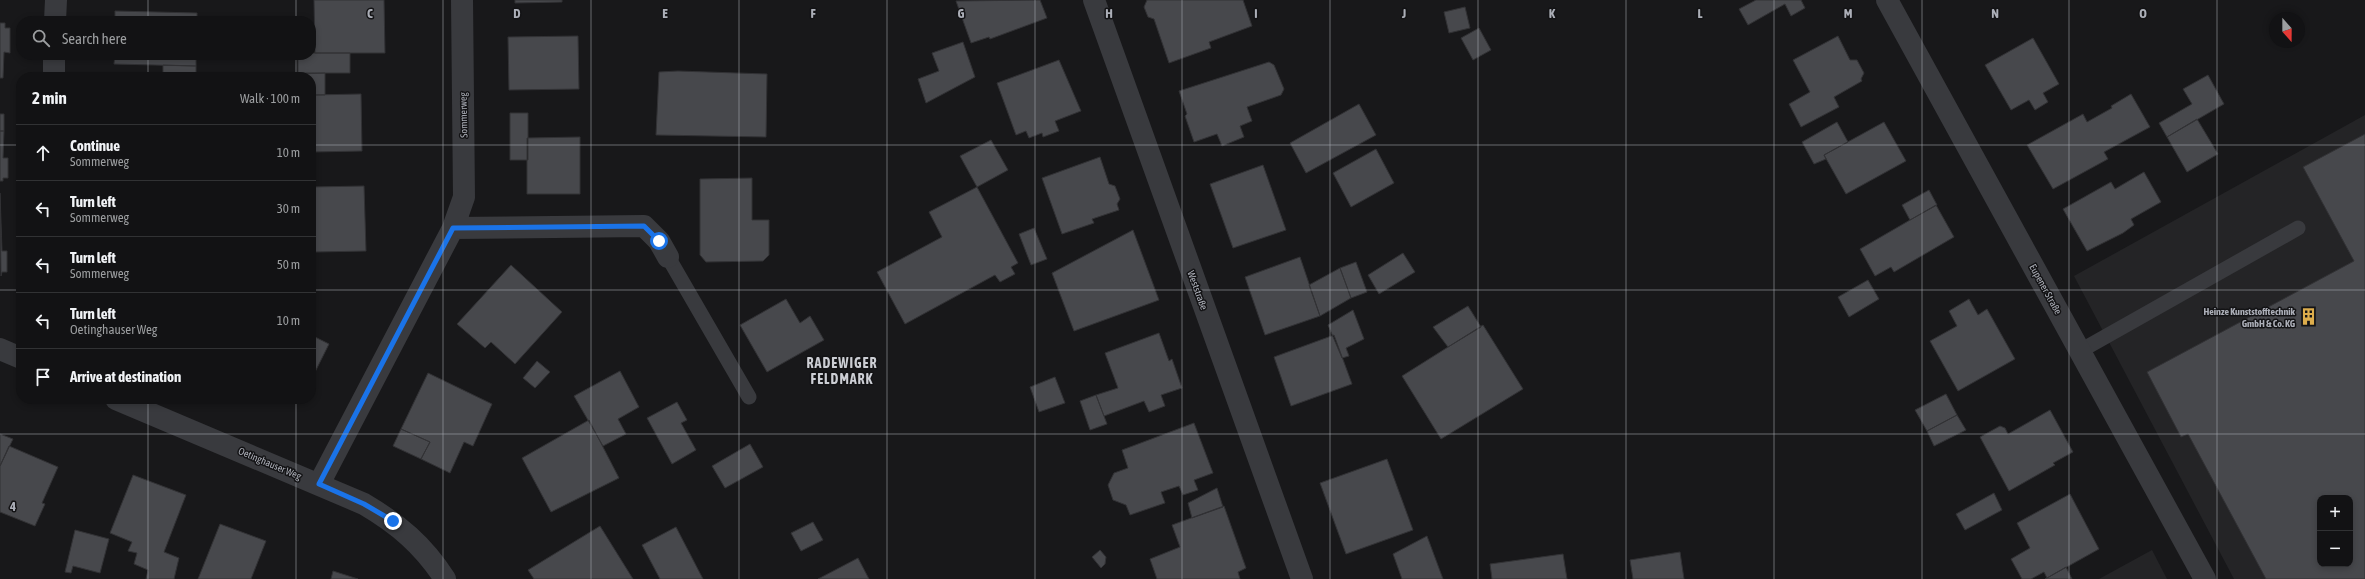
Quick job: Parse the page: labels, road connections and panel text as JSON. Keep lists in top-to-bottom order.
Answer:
{
  "streets": {
    "street": [
      "Sommerweg",
      "Eupener Straße",
      "Weststraße",
      "Oetinghauser Weg"
    ]
  },
  "crossings": [
    ["Sommerweg", "Oetinghauser Weg"]
  ],
  "districts": ["RADEWIGER FELDMARK"],
  "places": {
    "building": ["Heinze Kunststofftechnik GmbH & Co. KG"]
  },
  "north": "bottom",
  "page": {
    "search": "Search here",
    "heading": ["2 min", "Walk · 100 m"],
    "list": [
      ["Continue", "Sommerweg", "10 m"],
      ["Turn left", "Sommerweg", "30 m"],
      ["Turn left", "Sommerweg", "50 m"],
      ["Turn left", "Oetinghauser Weg", "10 m"],
      "Arrive at destination"
    ],
    "map_buttons": ["+", "−"]
  },
  "grid": {
    "columns": [
      "C",
      "D",
      "E",
      "F",
      "G",
      "H",
      "I",
      "J",
      "K",
      "L",
      "M",
      "N",
      "O"
    ],
    "rows": ["4"]
  }
}
